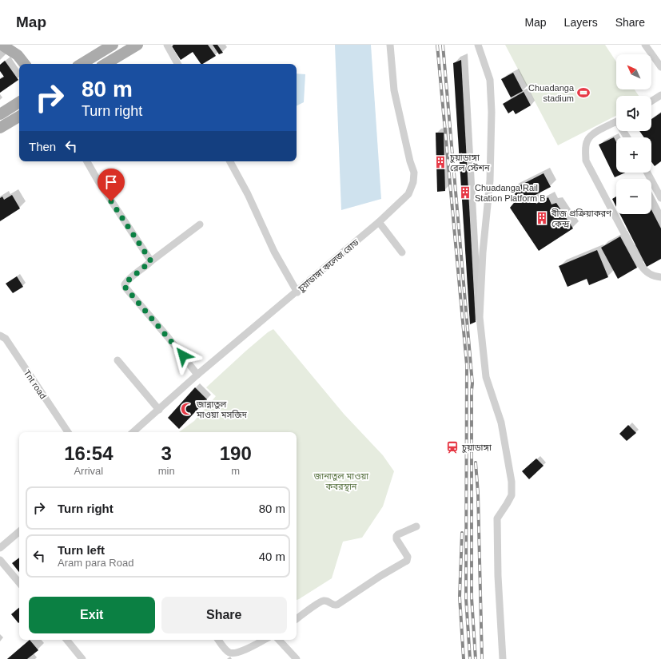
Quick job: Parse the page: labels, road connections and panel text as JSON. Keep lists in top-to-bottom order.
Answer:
{
  "streets": {
    "street": ["চুয়াডাঙ্গা কলেজ রোড", "Tnt road"]
  },
  "parks": ["জানাতুল মাওয়া কবরস্থান"],
  "places": {
    "sports": ["Chuadanga stadium"],
    "building": ["চুয়াডাঙ্গা রেল স্টেশন", "Chuadanga Rail Station Platform B", "বীজ প্রক্রিয়াকরণ কেন্দ্র"],
    "mosque": ["জান্নাতুল মাওয়া মসজিদ"],
    "station": ["চুয়াডাঙ্গা"]
  },
  "north": "top left",
  "page": {
    "header": "Map",
    "nav": ["Map", "Layers", "Share"],
    "map_buttons": ["+", "−"],
    "turn": ["80 m", "Turn right"],
    "then": "Then",
    "eta": [
      "16:54",
      "Arrival",
      "3",
      "min",
      "190",
      "m"
    ],
    "list": [
      {
        "name": "Turn right",
        "value": "80 m"
      },
      {
        "name": "Turn left",
        "note": "Aram para Road",
        "value": "40 m"
      }
    ],
    "buttons": ["Exit", "Share"]
  }
}
